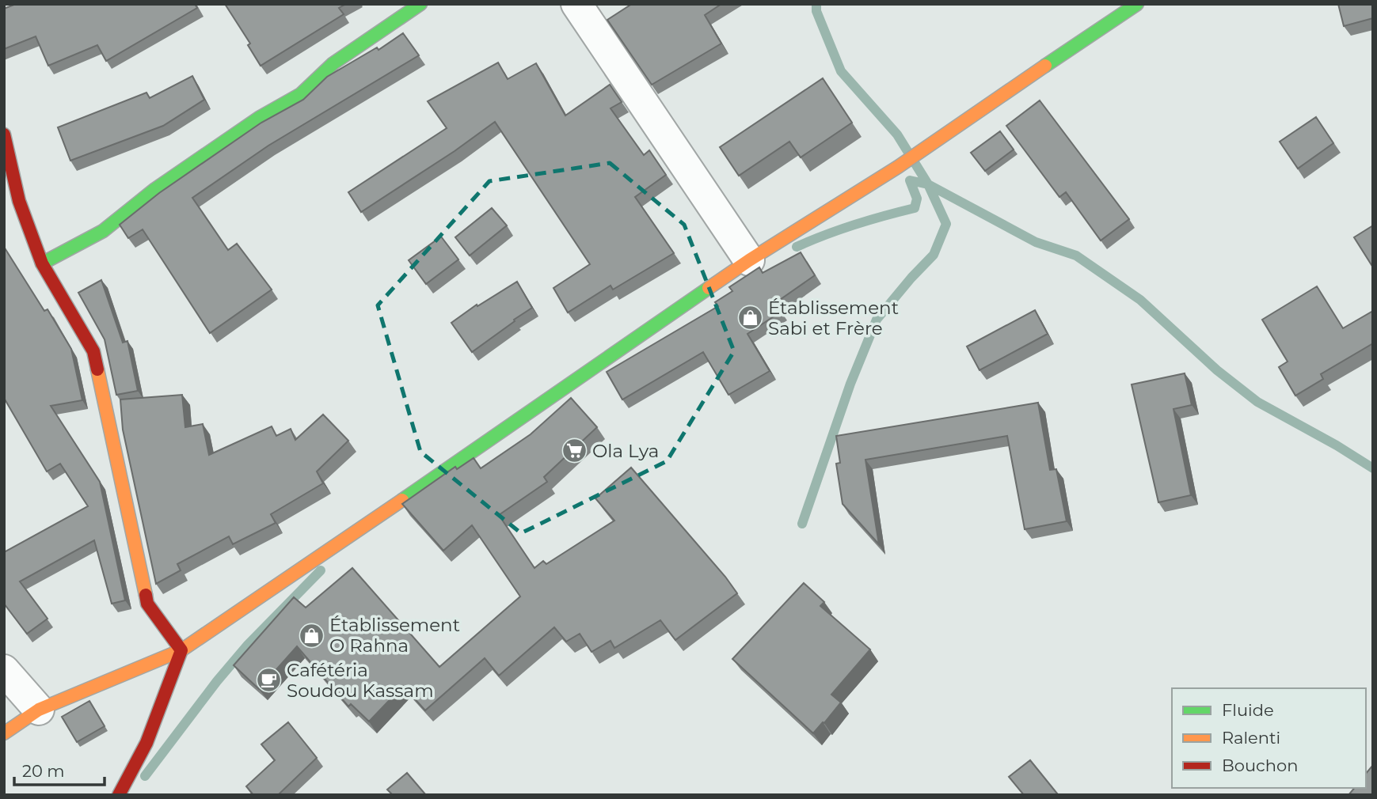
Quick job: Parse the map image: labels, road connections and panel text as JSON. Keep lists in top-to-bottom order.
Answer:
{
  "places": {
    "shop": ["Établissement Sabi et Frère", "Établissement O Rahna"],
    "supermarket": ["Ola Lya"],
    "cafe": ["Cafétéria Soudou Kassam"]
  },
  "legend": ["Fluide", "Ralenti", "Bouchon"],
  "scale_bar": "20 m"
}
